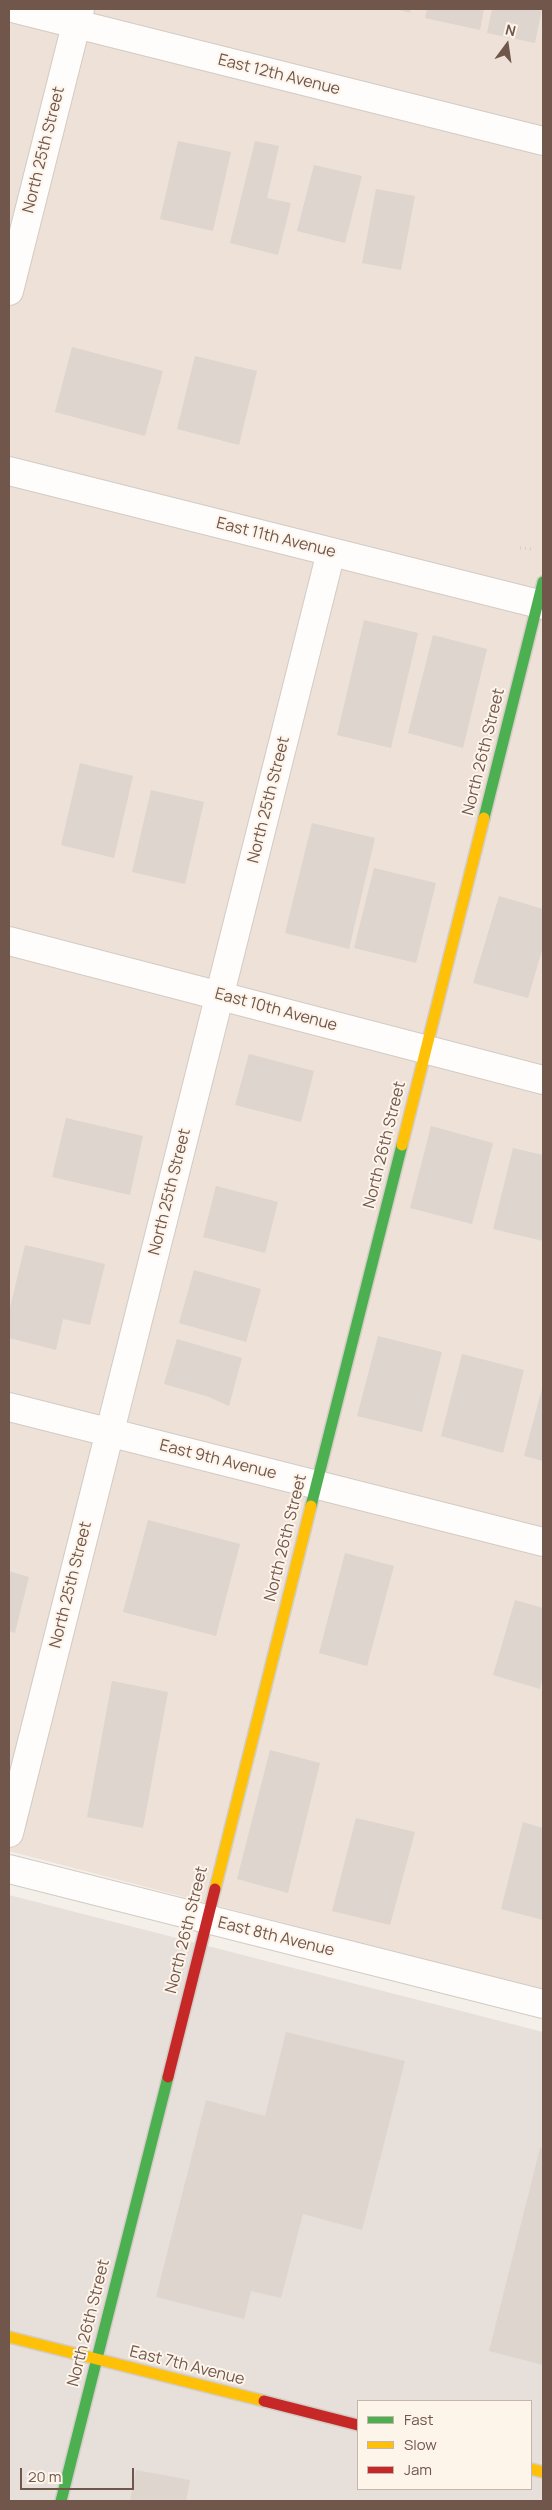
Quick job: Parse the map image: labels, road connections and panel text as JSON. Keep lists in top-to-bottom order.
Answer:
{
  "streets": {
    "street": [
      "East 12th Avenue",
      "North 25th Street",
      "East 11th Avenue",
      "North 26th Street",
      "East 10th Avenue",
      "East 9th Avenue",
      "East 8th Avenue",
      "East 7th Avenue"
    ]
  },
  "crossings": [
    ["East 12th Avenue", "North 25th Street"],
    ["North 25th Street", "East 11th Avenue"],
    ["North 25th Street", "East 10th Avenue"],
    ["North 25th Street", "East 9th Avenue"],
    ["East 11th Avenue", "North 26th Street"],
    ["North 26th Street", "East 10th Avenue"],
    ["North 26th Street", "East 9th Avenue"],
    ["North 26th Street", "East 8th Avenue"],
    ["North 26th Street", "East 7th Avenue"]
  ],
  "legend": ["Fast", "Slow", "Jam"],
  "scale_bar": "20 m",
  "north": "top"
}
